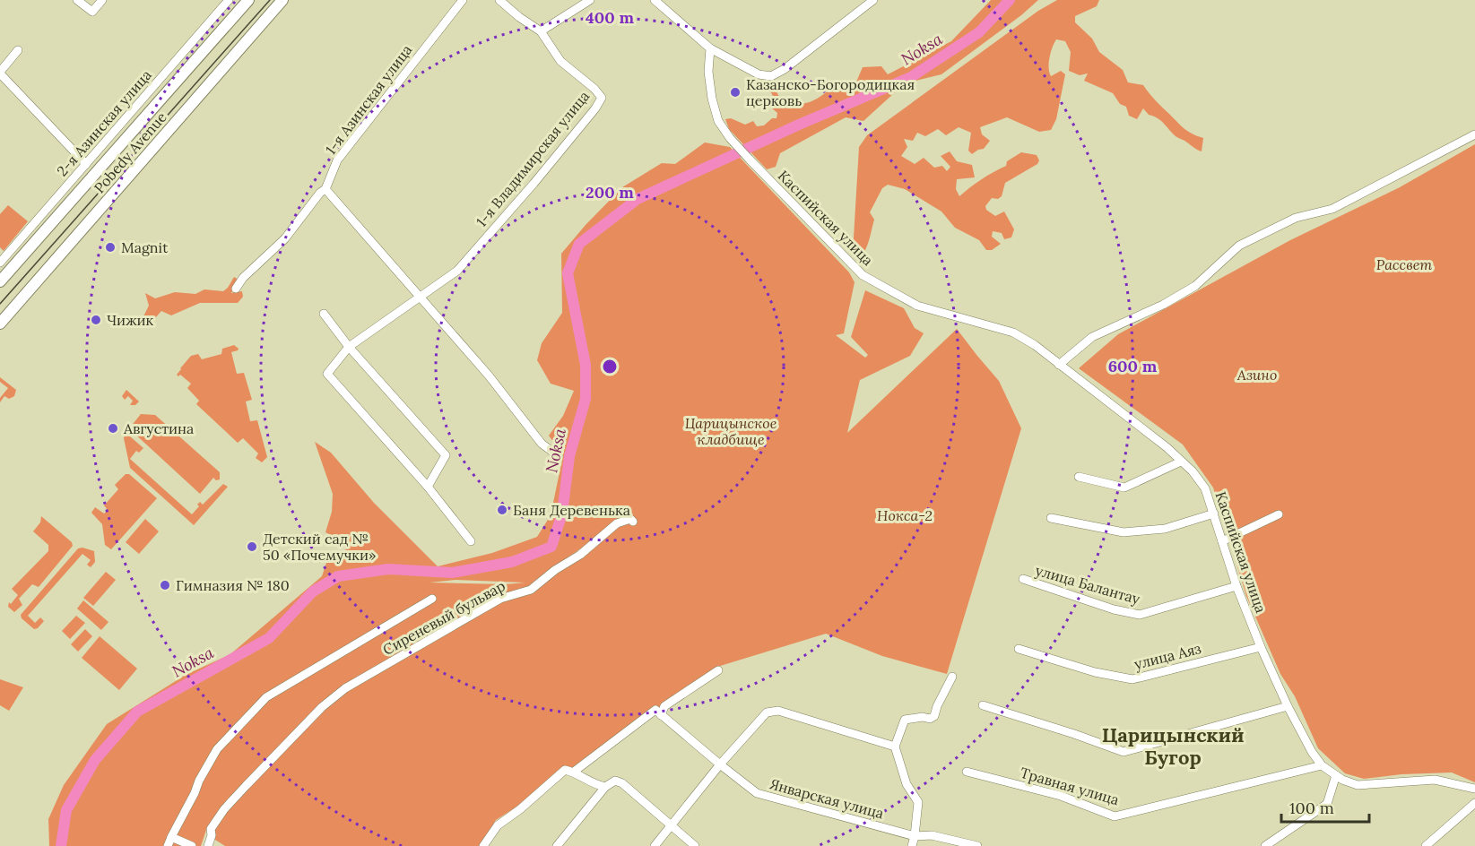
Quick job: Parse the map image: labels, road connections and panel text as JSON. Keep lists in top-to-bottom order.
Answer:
{
  "streets": {
    "main road": ["Pobedy Avenue"],
    "street": [
      "1-я Азинская улица",
      "2-я Азинская улица",
      "1-я Владимирская улица",
      "Каспийская улица",
      "улица Балантау",
      "Сиреневый бульвар",
      "улица Аяз",
      "Травная улица",
      "Январская улица"
    ]
  },
  "crossings": [
    ["Каспийская улица", "улица Балантау"],
    ["Каспийская улица", "улица Аяз"],
    ["Каспийская улица", "Травная улица"]
  ],
  "districts": ["Царицынский Бугор"],
  "water": ["Noksa"],
  "parks": [
    "Рассвет",
    "Азино",
    "Царицынское кладбище",
    "Нокса-2"
  ],
  "places": [
    "Казанско-Богородицкая церковь",
    "Magnit",
    "Чижик",
    "Августина",
    "Баня Деревенька",
    "Детский сад № 50 «Почемучки»",
    "Гимназия № 180"
  ],
  "scale_bar": "100 m",
  "rings": ["400 m", "200 m", "600 m"]
}
